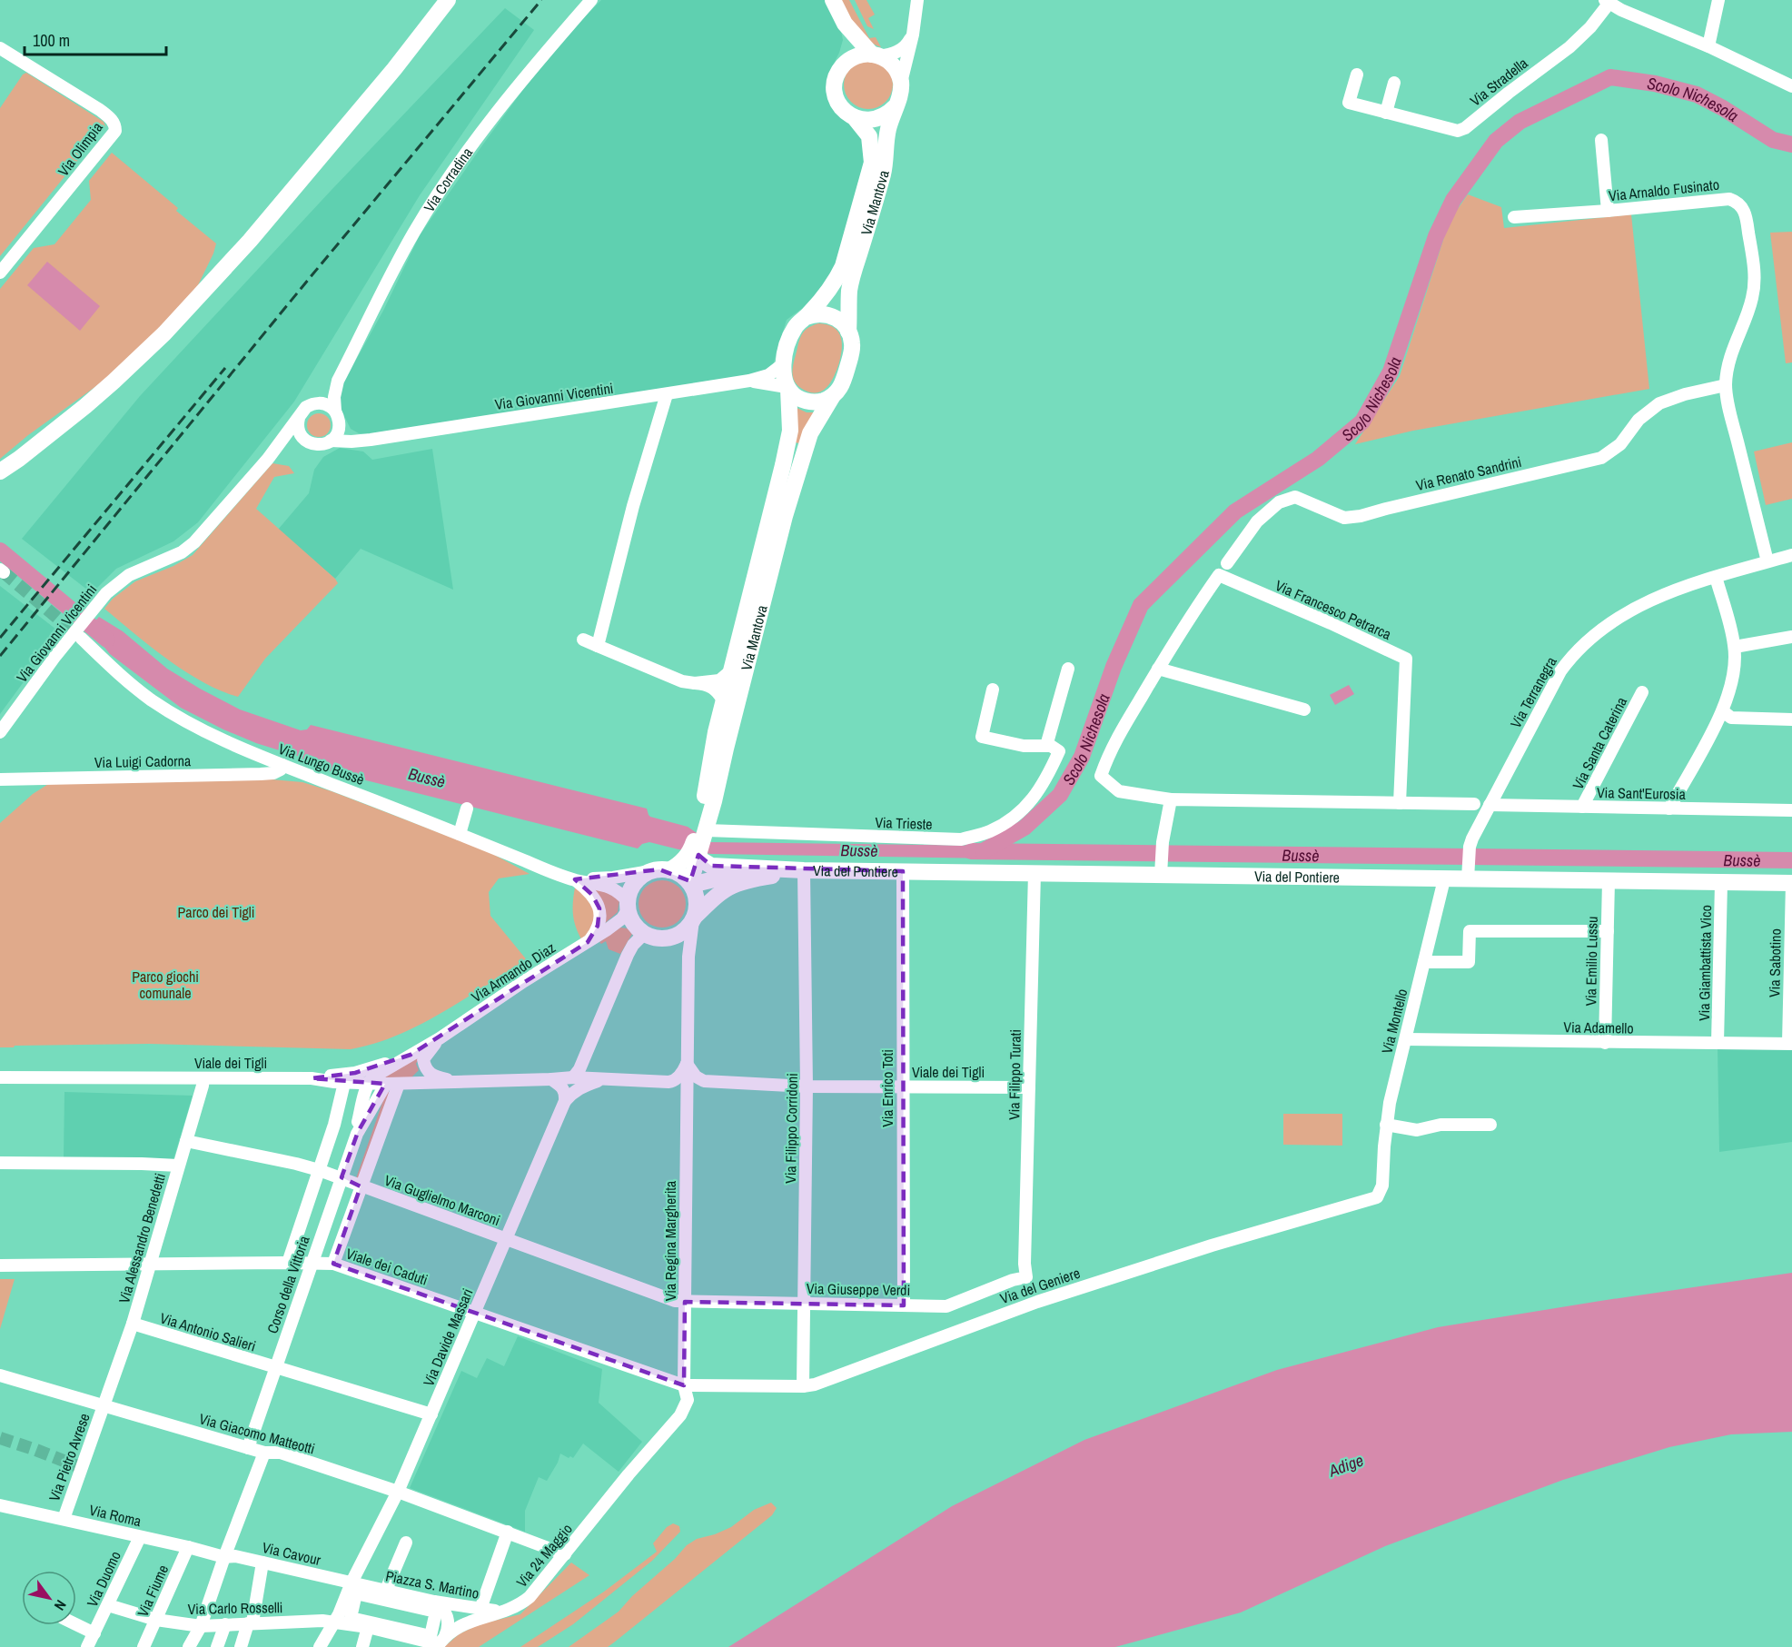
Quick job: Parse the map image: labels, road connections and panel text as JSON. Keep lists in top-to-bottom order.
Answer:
{
  "streets": {
    "main road": ["Via Mantova", "Via del Pontiere"],
    "street": [
      "Via Stradella",
      "Via Olimpia",
      "Via Corradina",
      "Via Arnaldo Fusinato",
      "Via Giovanni Vicentini",
      "Via Renato Sandrini",
      "Via Francesco Petrarca",
      "Via Terranegra",
      "Via Santa Caterina",
      "Via Luigi Cadorna",
      "Via Lungo Bussè",
      "Via Sant'Eurosia",
      "Via Trieste",
      "Via Emilio Lussu",
      "Via Giambattista Vico",
      "Via Sabotino",
      "Via Armando Diaz",
      "Via Montello",
      "Via Adamello",
      "Viale dei Tigli",
      "Via Filippo Turati",
      "Via Enrico Toti",
      "Via Filippo Corridoni",
      "Via Guglielmo Marconi",
      "Via Alessandro Benedetti",
      "Via Regina Margherita",
      "Viale dei Caduti",
      "Corso della Vittoria",
      "Via del Geniere",
      "Via Giuseppe Verdi",
      "Via Antonio Salieri",
      "Via Davide Massari",
      "Via Giacomo Matteotti",
      "Via Pietro Avrese",
      "Via Roma",
      "Via Cavour",
      "Via 24 Maggio",
      "Via Duomo",
      "Piazza S. Martino",
      "Via Fiume",
      "Via Carlo Rosselli"
    ]
  },
  "crossings": [
    ["Via Corradina", "Via Giovanni Vicentini"],
    ["Via Arnaldo Fusinato", "Via Renato Sandrini"],
    ["Via Arnaldo Fusinato", "Via Terranegra"],
    ["Via Mantova", "Via Giovanni Vicentini"],
    ["Via Mantova", "Via Lungo Bussè"],
    ["Via Mantova", "Via Trieste"],
    ["Via Mantova", "Via del Pontiere"],
    ["Via Mantova", "Via Armando Diaz"],
    ["Via Mantova", "Via Regina Margherita"],
    ["Via Giovanni Vicentini", "Via Lungo Bussè"],
    ["Via Terranegra", "Via Sant'Eurosia"],
    ["Via Terranegra", "Via del Pontiere"],
    ["Via Santa Caterina", "Via Sant'Eurosia"],
    ["Via Luigi Cadorna", "Via Lungo Bussè"],
    ["Via Lungo Bussè", "Via del Pontiere"],
    ["Via Lungo Bussè", "Via Armando Diaz"],
    ["Via Lungo Bussè", "Via Regina Margherita"],
    ["Via del Pontiere", "Via Emilio Lussu"],
    ["Via del Pontiere", "Via Giambattista Vico"],
    ["Via del Pontiere", "Via Sabotino"],
    ["Via del Pontiere", "Via Armando Diaz"],
    ["Via del Pontiere", "Via Montello"],
    ["Via del Pontiere", "Via Filippo Turati"],
    ["Via del Pontiere", "Via Enrico Toti"],
    ["Via del Pontiere", "Via Filippo Corridoni"],
    ["Via del Pontiere", "Via Regina Margherita"],
    ["Via Emilio Lussu", "Via Adamello"],
    ["Via Giambattista Vico", "Via Adamello"],
    ["Via Sabotino", "Via Adamello"],
    ["Via Armando Diaz", "Viale dei Tigli"],
    ["Via Armando Diaz", "Via Regina Margherita"],
    ["Via Armando Diaz", "Corso della Vittoria"],
    ["Via Montello", "Via Adamello"],
    ["Via Montello", "Via del Geniere"],
    ["Viale dei Tigli", "Via Filippo Turati"],
    ["Viale dei Tigli", "Via Enrico Toti"],
    ["Viale dei Tigli", "Via Filippo Corridoni"],
    ["Viale dei Tigli", "Via Alessandro Benedetti"],
    ["Viale dei Tigli", "Corso della Vittoria"],
    ["Viale dei Tigli", "Via Davide Massari"],
    ["Via Filippo Turati", "Via Giuseppe Verdi"],
    ["Via Enrico Toti", "Via Giuseppe Verdi"],
    ["Via Filippo Corridoni", "Via del Geniere"],
    ["Via Filippo Corridoni", "Via Giuseppe Verdi"],
    ["Via Guglielmo Marconi", "Via Alessandro Benedetti"],
    ["Via Guglielmo Marconi", "Via Regina Margherita"],
    ["Via Guglielmo Marconi", "Corso della Vittoria"],
    ["Via Guglielmo Marconi", "Via Giuseppe Verdi"],
    ["Via Guglielmo Marconi", "Via Davide Massari"],
    ["Via Alessandro Benedetti", "Viale dei Caduti"],
    ["Via Alessandro Benedetti", "Via Antonio Salieri"],
    ["Via Alessandro Benedetti", "Via Giacomo Matteotti"],
    ["Via Alessandro Benedetti", "Via Pietro Avrese"],
    ["Via Regina Margherita", "Viale dei Caduti"],
    ["Via Regina Margherita", "Via del Geniere"],
    ["Via Regina Margherita", "Via Giuseppe Verdi"],
    ["Via Regina Margherita", "Via 24 Maggio"],
    ["Viale dei Caduti", "Corso della Vittoria"],
    ["Viale dei Caduti", "Via del Geniere"],
    ["Viale dei Caduti", "Via Davide Massari"],
    ["Viale dei Caduti", "Via 24 Maggio"],
    ["Corso della Vittoria", "Via Antonio Salieri"],
    ["Corso della Vittoria", "Via Giacomo Matteotti"],
    ["Via del Geniere", "Via 24 Maggio"],
    ["Via Antonio Salieri", "Via Davide Massari"],
    ["Via Davide Massari", "Via Giacomo Matteotti"],
    ["Via Davide Massari", "Via Cavour"],
    ["Via Davide Massari", "Piazza S. Martino"],
    ["Via Davide Massari", "Via Carlo Rosselli"],
    ["Via Giacomo Matteotti", "Via Pietro Avrese"],
    ["Via Giacomo Matteotti", "Via 24 Maggio"],
    ["Via Pietro Avrese", "Via Roma"],
    ["Via Roma", "Via Cavour"],
    ["Via Roma", "Via Duomo"],
    ["Via Roma", "Via Fiume"],
    ["Via Cavour", "Piazza S. Martino"],
    ["Via 24 Maggio", "Piazza S. Martino"],
    ["Via 24 Maggio", "Via Carlo Rosselli"],
    ["Via Duomo", "Via Carlo Rosselli"],
    ["Via Fiume", "Via Carlo Rosselli"]
  ],
  "water": ["Scolo Nichesola", "Bussè", "Adige"],
  "parks": ["Parco dei Tigli", "Parco giochi comunale"],
  "scale_bar": "100 m",
  "north": "bottom right"
}
